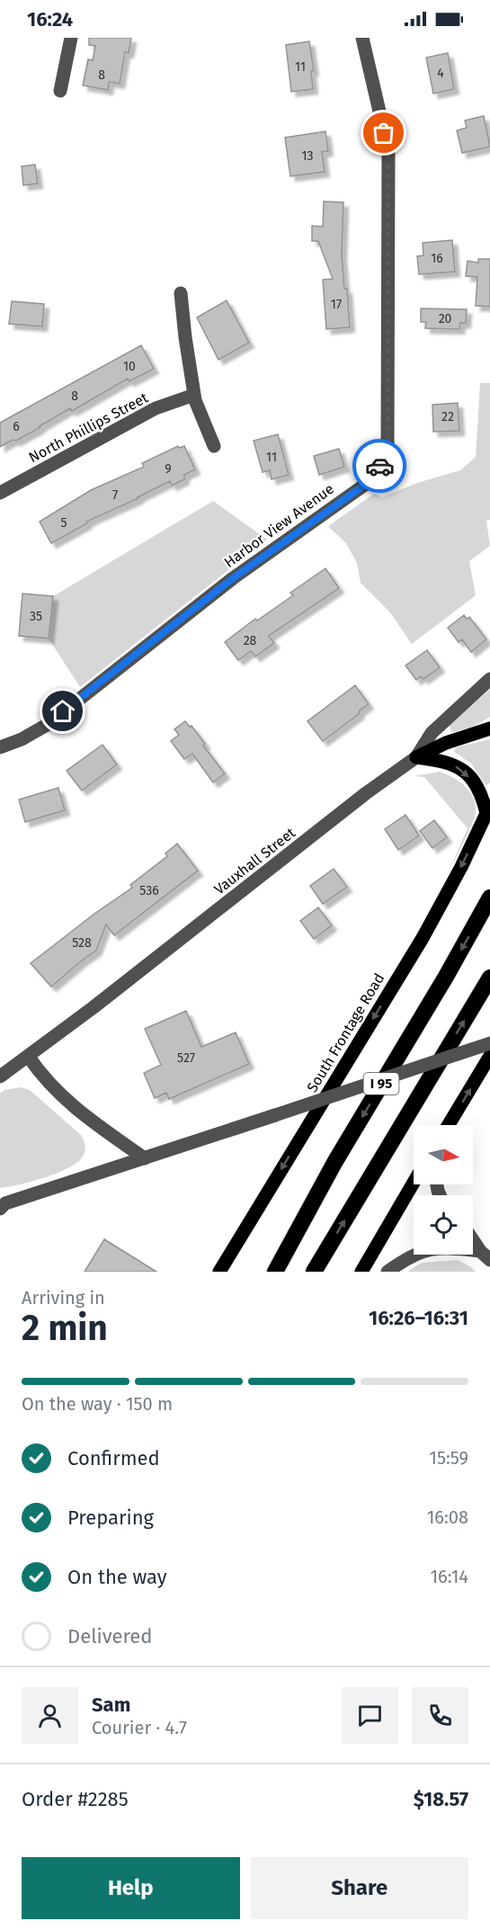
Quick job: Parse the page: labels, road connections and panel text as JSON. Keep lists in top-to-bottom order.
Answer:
{
  "streets": {
    "highway": ["I 95"],
    "main road": ["South Frontage Road"],
    "street": ["North Phillips Street", "Harbor View Avenue", "Vauxhall Street"]
  },
  "house_numbers": [
    "11",
    "4",
    "8",
    "13",
    "16",
    "17",
    "20",
    "10",
    "8",
    "22",
    "6",
    "11",
    "9",
    "7",
    "5",
    "35",
    "28",
    "536",
    "528",
    "527"
  ],
  "north": "right",
  "page": {
    "status": "16:24",
    "heading": ["2 min", "Arriving in", "16:26–16:31"],
    "panel": [
      "Sam",
      "Courier · 4.7",
      "Order #2285",
      "$18.57"
    ],
    "bar": "On the way · 150 m",
    "list": [
      ["Confirmed", "15:59"],
      ["Preparing", "16:08"],
      ["On the way", "16:14"],
      "Delivered"
    ],
    "buttons": ["Help", "Share"]
  }
}
